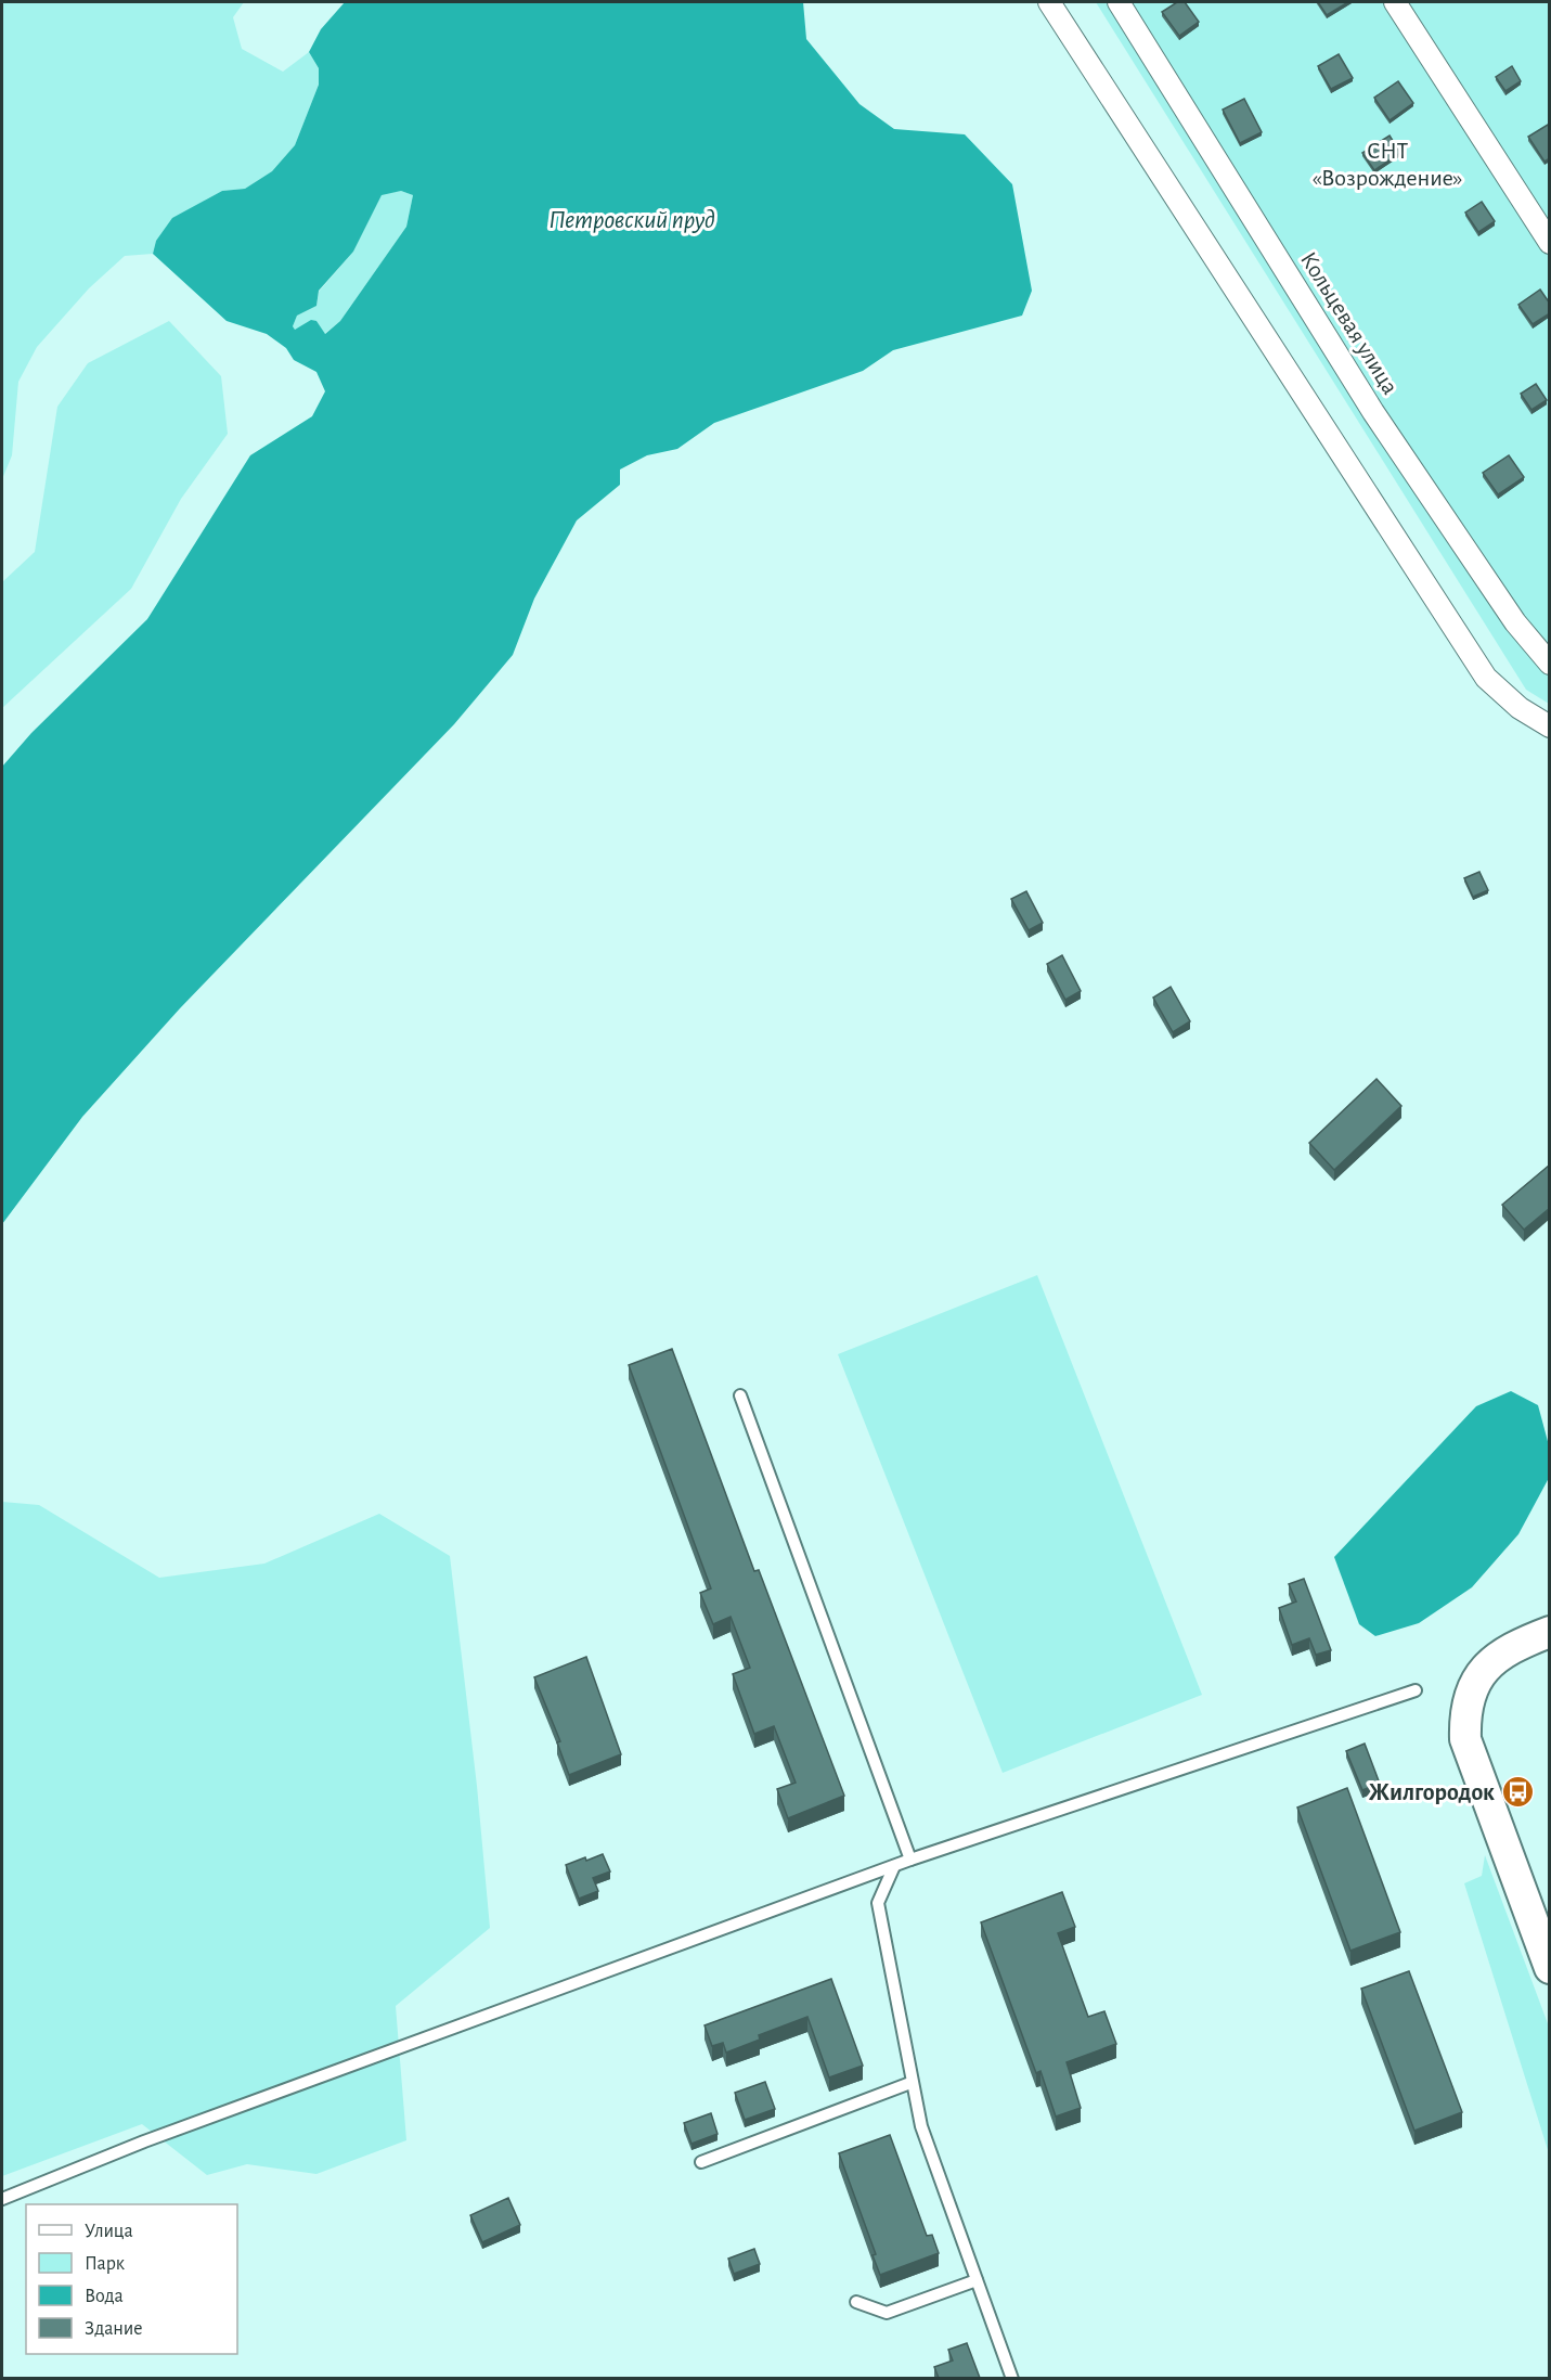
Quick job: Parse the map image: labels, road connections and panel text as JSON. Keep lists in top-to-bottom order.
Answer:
{
  "streets": {
    "street": ["Кольцевая улица"]
  },
  "water": ["Петровский пруд"],
  "parks": ["СНТ «Возрождение»"],
  "places": {
    "bus stop": ["Жилгородок"]
  },
  "legend": [
    "Улица",
    "Парк",
    "Вода",
    "Здание"
  ]
}
